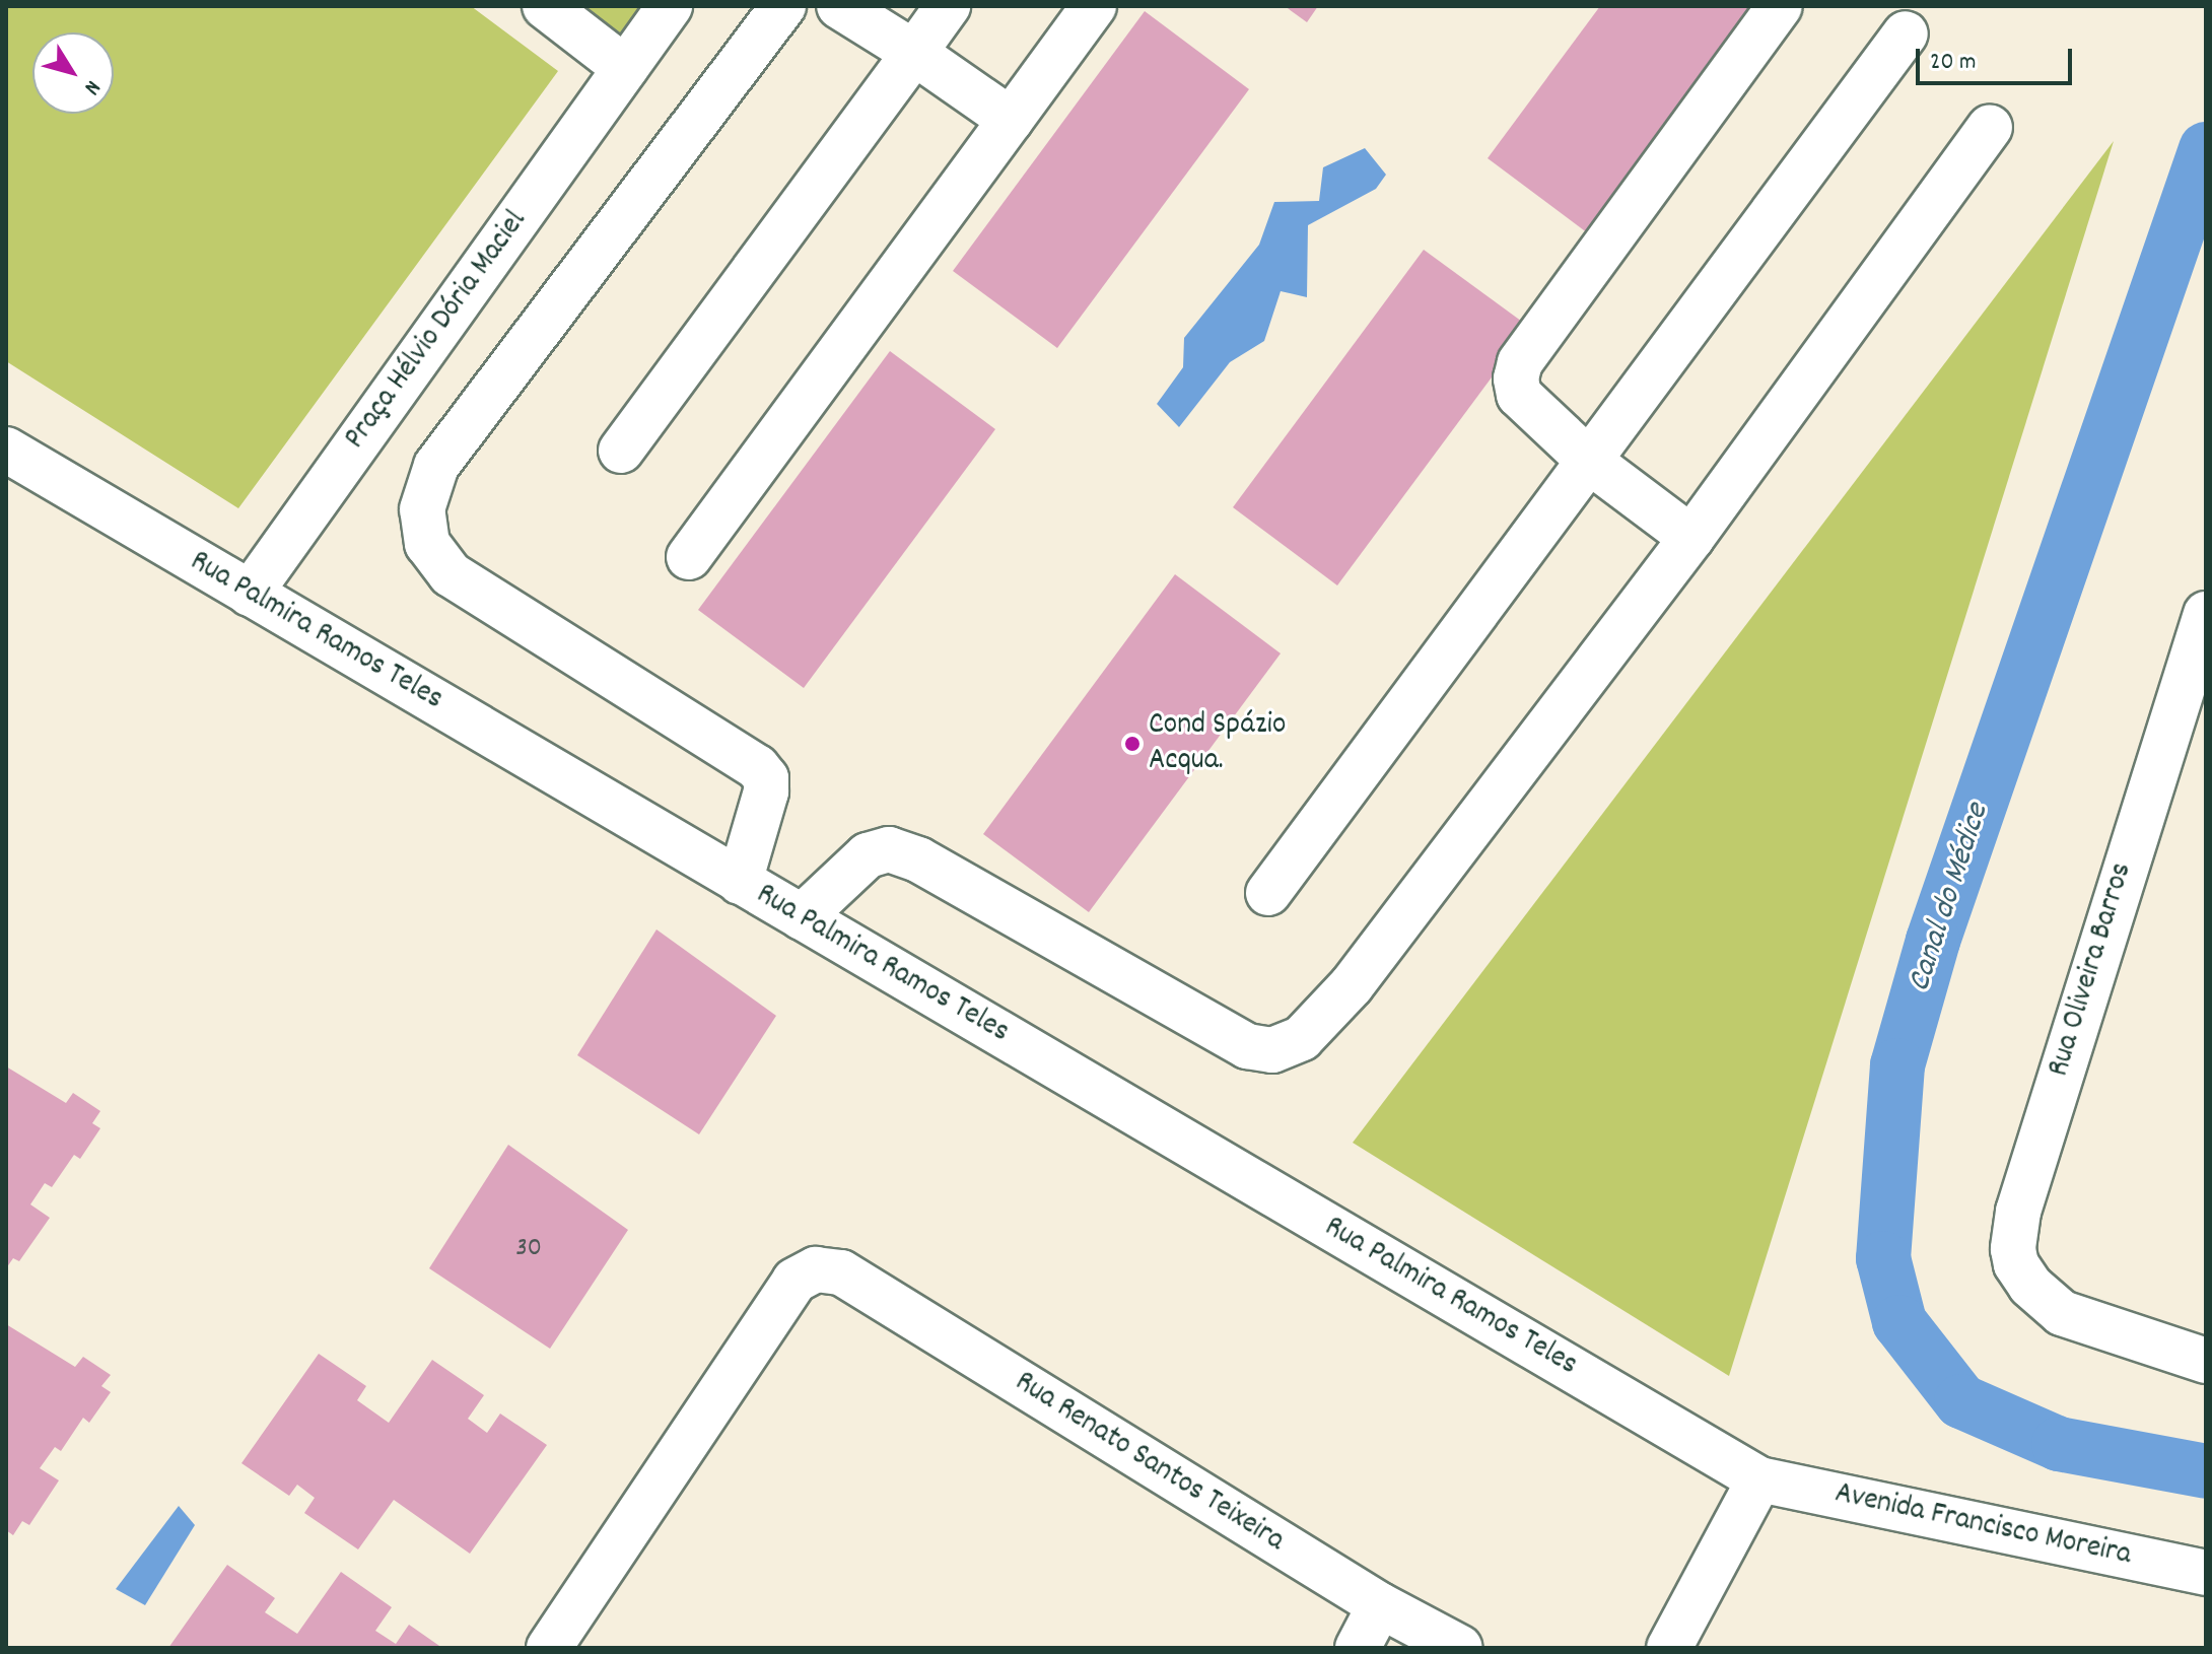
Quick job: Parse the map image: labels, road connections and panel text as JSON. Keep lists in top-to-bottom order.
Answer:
{
  "streets": {
    "street": [
      "Praça Hélvio Dória Maciel",
      "Rua Palmira Ramos Teles",
      "Rua Oliveira Barros",
      "Rua Renato Santos Teixeira",
      "Avenida Francisco Moreira"
    ]
  },
  "crossings": [
    ["Praça Hélvio Dória Maciel", "Rua Palmira Ramos Teles"],
    ["Rua Palmira Ramos Teles", "Avenida Francisco Moreira"]
  ],
  "water": ["Canal do Médice"],
  "places": ["Cond Spázio Acqua."],
  "house_numbers": ["30"],
  "scale_bar": "20 m",
  "north": "bottom right"
}
